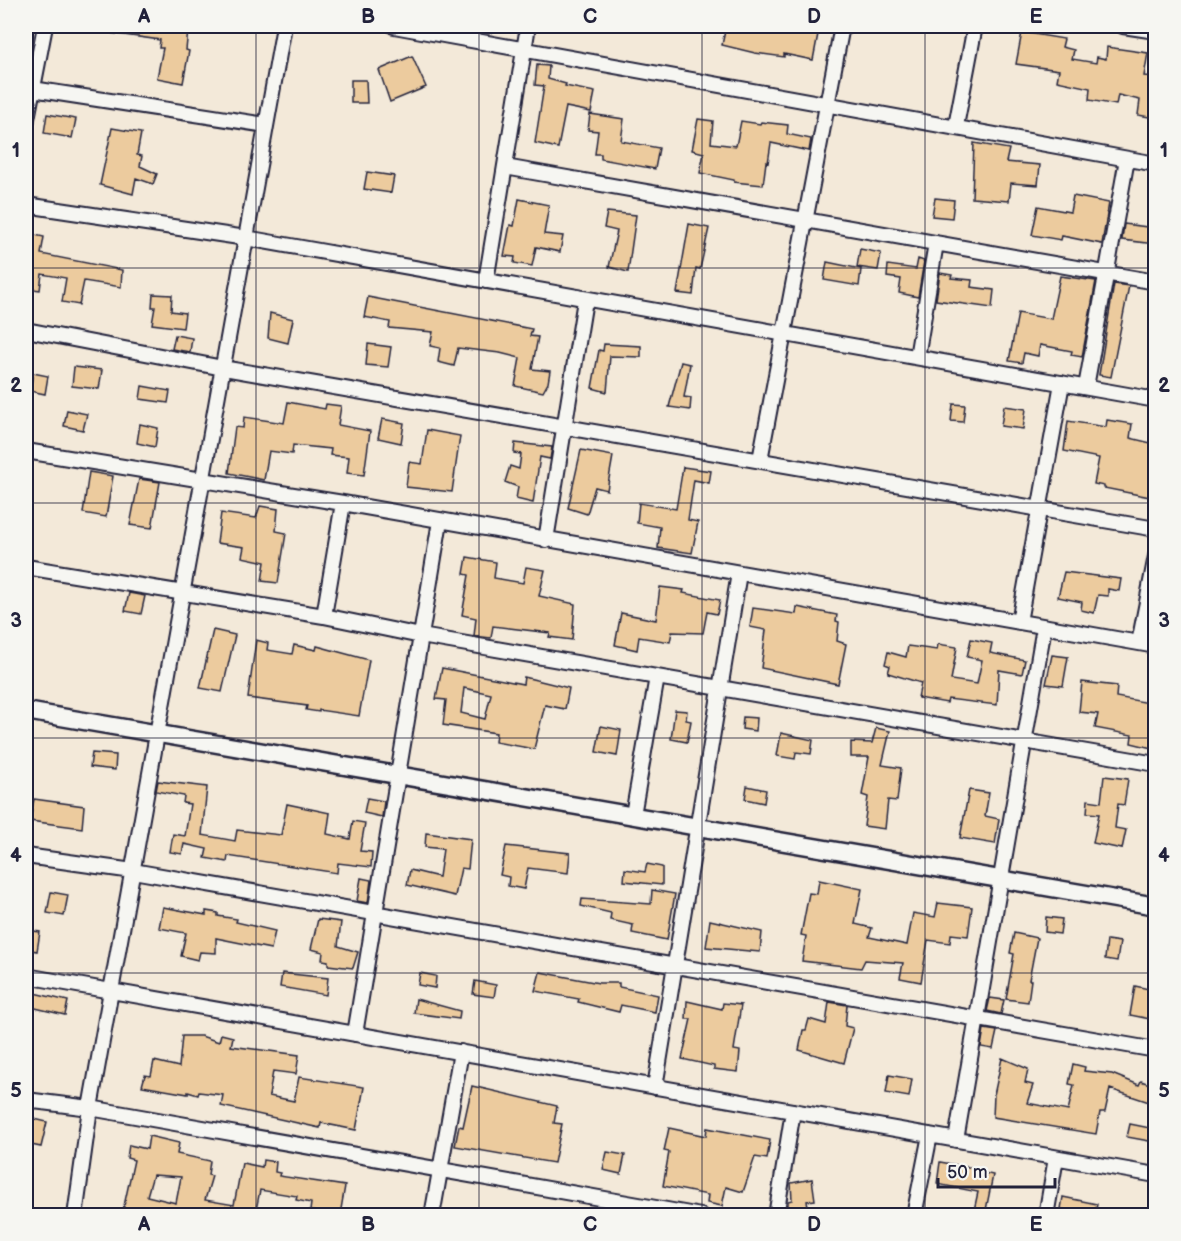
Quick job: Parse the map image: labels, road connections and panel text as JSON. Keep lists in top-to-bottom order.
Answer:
{
  "scale_bar": "50 m",
  "grid": {
    "columns": [
      "A",
      "B",
      "C",
      "D",
      "E"
    ],
    "rows": [
      "1",
      "2",
      "3",
      "4",
      "5"
    ]
  }
}
